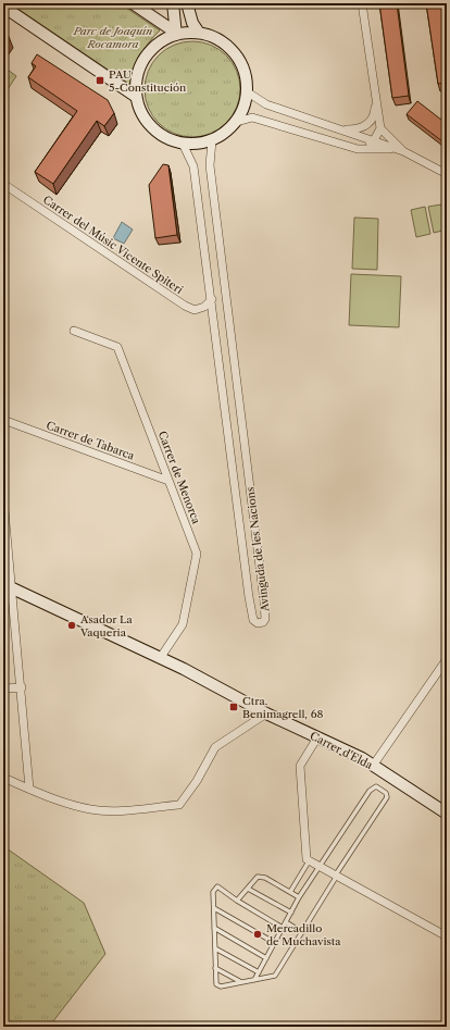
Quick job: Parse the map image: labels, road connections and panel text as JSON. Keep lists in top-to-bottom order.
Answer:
{
  "streets": {
    "street": [
      "Carrer del Músic Vicente Spiteri",
      "Carrer de Tabarca",
      "Carrer de Menorca",
      "Avinguda de les Nacions",
      "Carrer d'Elda"
    ]
  },
  "crossings": [
    ["Carrer del Músic Vicente Spiteri", "Avinguda de les Nacions"],
    ["Carrer de Tabarca", "Carrer de Menorca"],
    ["Carrer de Menorca", "Carrer d'Elda"]
  ],
  "parks": ["Parc de Joaquín Rocamora"],
  "places": {
    "transit": ["PAU 5-Constitución", "Ctra. Benimagrell, 68"],
    "other": ["Asador La Vaqueria", "Mercadillo de Muchavista"]
  }
}
